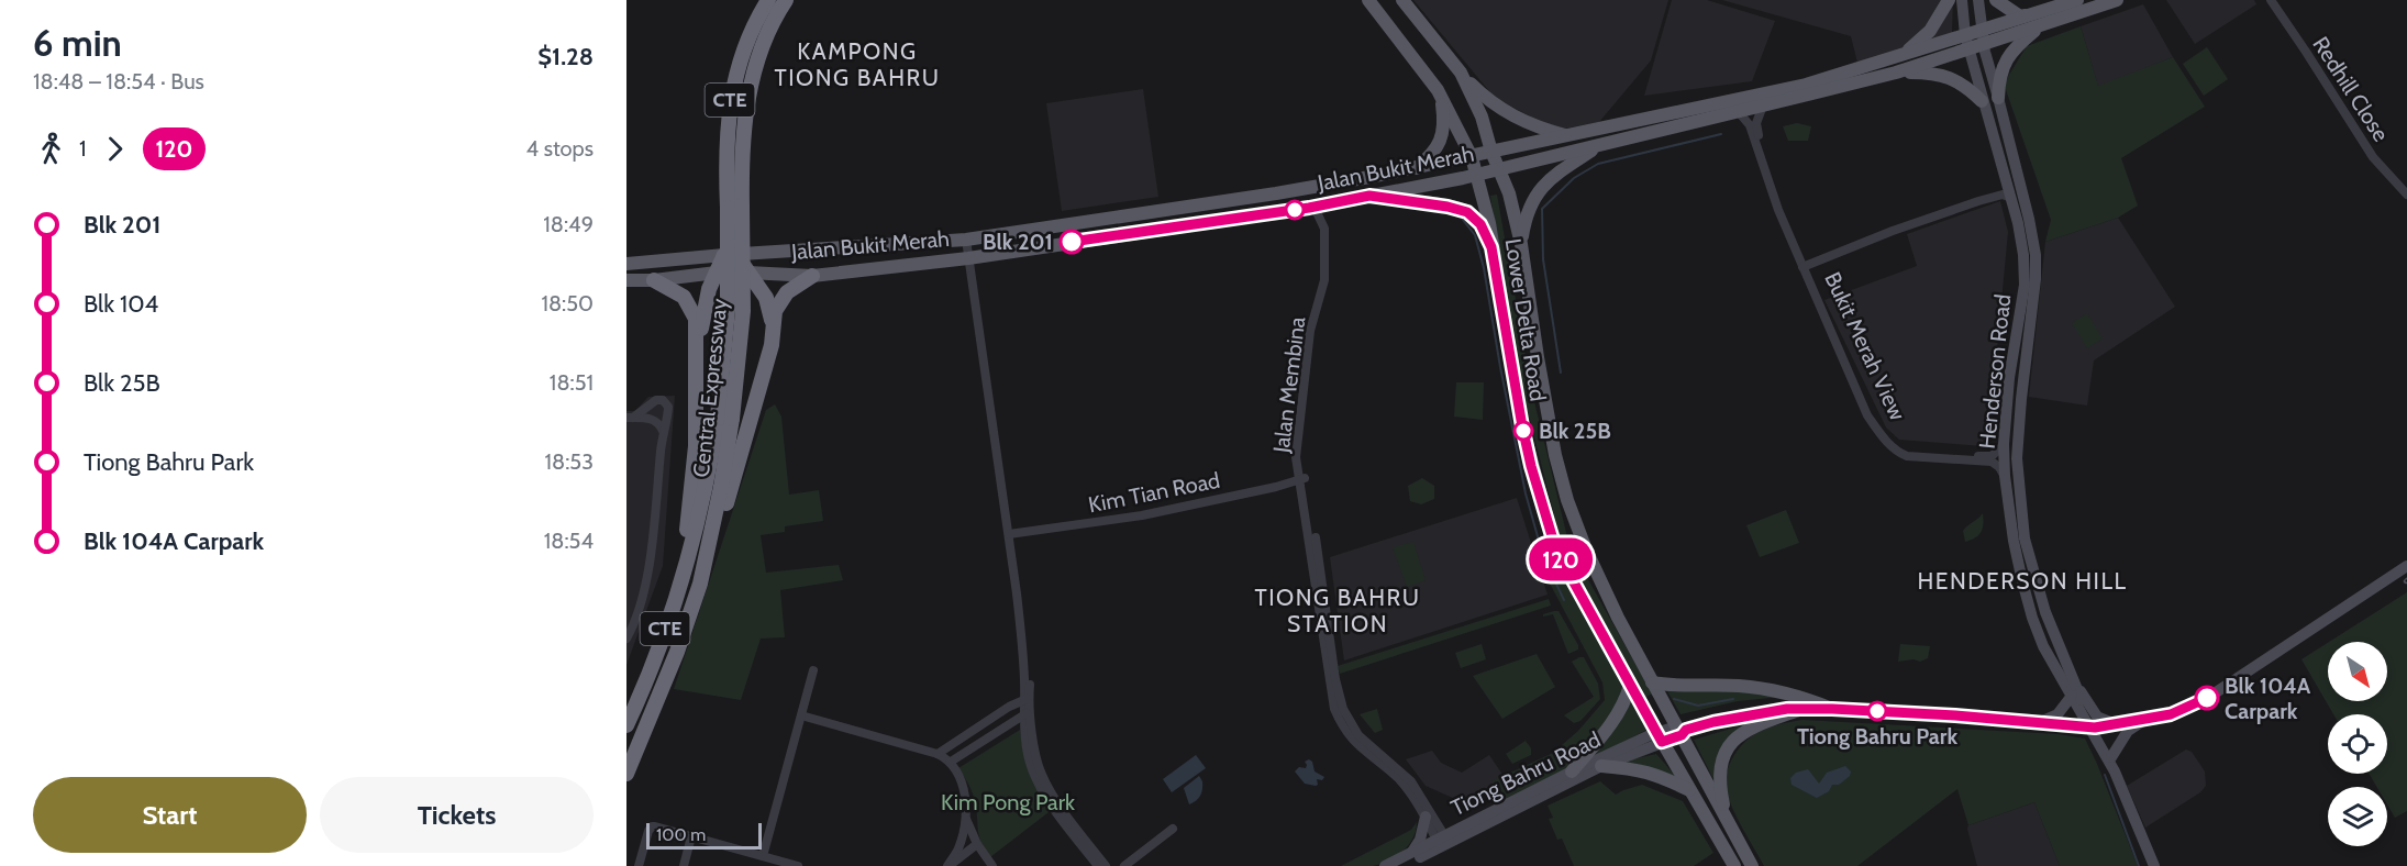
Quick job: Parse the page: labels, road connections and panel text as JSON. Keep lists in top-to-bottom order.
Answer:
{
  "streets": {
    "highway": ["CTE", "Central Expressway"],
    "main road": [
      "Jalan Bukit Merah",
      "Lower Delta Road",
      "Henderson Road",
      "Tiong Bahru Road"
    ],
    "street": [
      "Redhill Close",
      "Bukit Merah View",
      "Jalan Membina",
      "Kim Tian Road"
    ]
  },
  "crossings": [
    ["Jalan Bukit Merah", "Lower Delta Road"],
    ["Jalan Bukit Merah", "Bukit Merah View"],
    ["Jalan Bukit Merah", "Henderson Road"],
    ["Jalan Bukit Merah", "Jalan Membina"],
    ["Lower Delta Road", "Tiong Bahru Road"],
    ["Bukit Merah View", "Henderson Road"],
    ["Henderson Road", "Tiong Bahru Road"],
    ["Jalan Membina", "Kim Tian Road"],
    ["Jalan Membina", "Tiong Bahru Road"]
  ],
  "districts": ["KAMPONG TIONG BAHRU", "HENDERSON HILL", "TIONG BAHRU STATION"],
  "parks": ["Kim Pong Park"],
  "places": [
    "Blk 201",
    "Blk 25B",
    "Blk 104A Carpark",
    "Tiong Bahru Park"
  ],
  "lines": ["bus line 120"],
  "scale_bar": "100 m",
  "north": "bottom right",
  "page": {
    "heading": ["6 min", "18:48 – 18:54 · Bus", "$1.28"],
    "on_map": "120",
    "legs": ["1", "120", "4 stops"],
    "list": [
      {
        "name": "Blk 201",
        "value": "18:49"
      },
      {
        "name": "Blk 104",
        "value": "18:50"
      },
      {
        "name": "Blk 25B",
        "value": "18:51"
      },
      {
        "name": "Tiong Bahru Park",
        "value": "18:53"
      },
      {
        "name": "Blk 104A Carpark",
        "value": "18:54"
      }
    ],
    "buttons": ["Start", "Tickets"],
    "scale": "100 m"
  }
}
